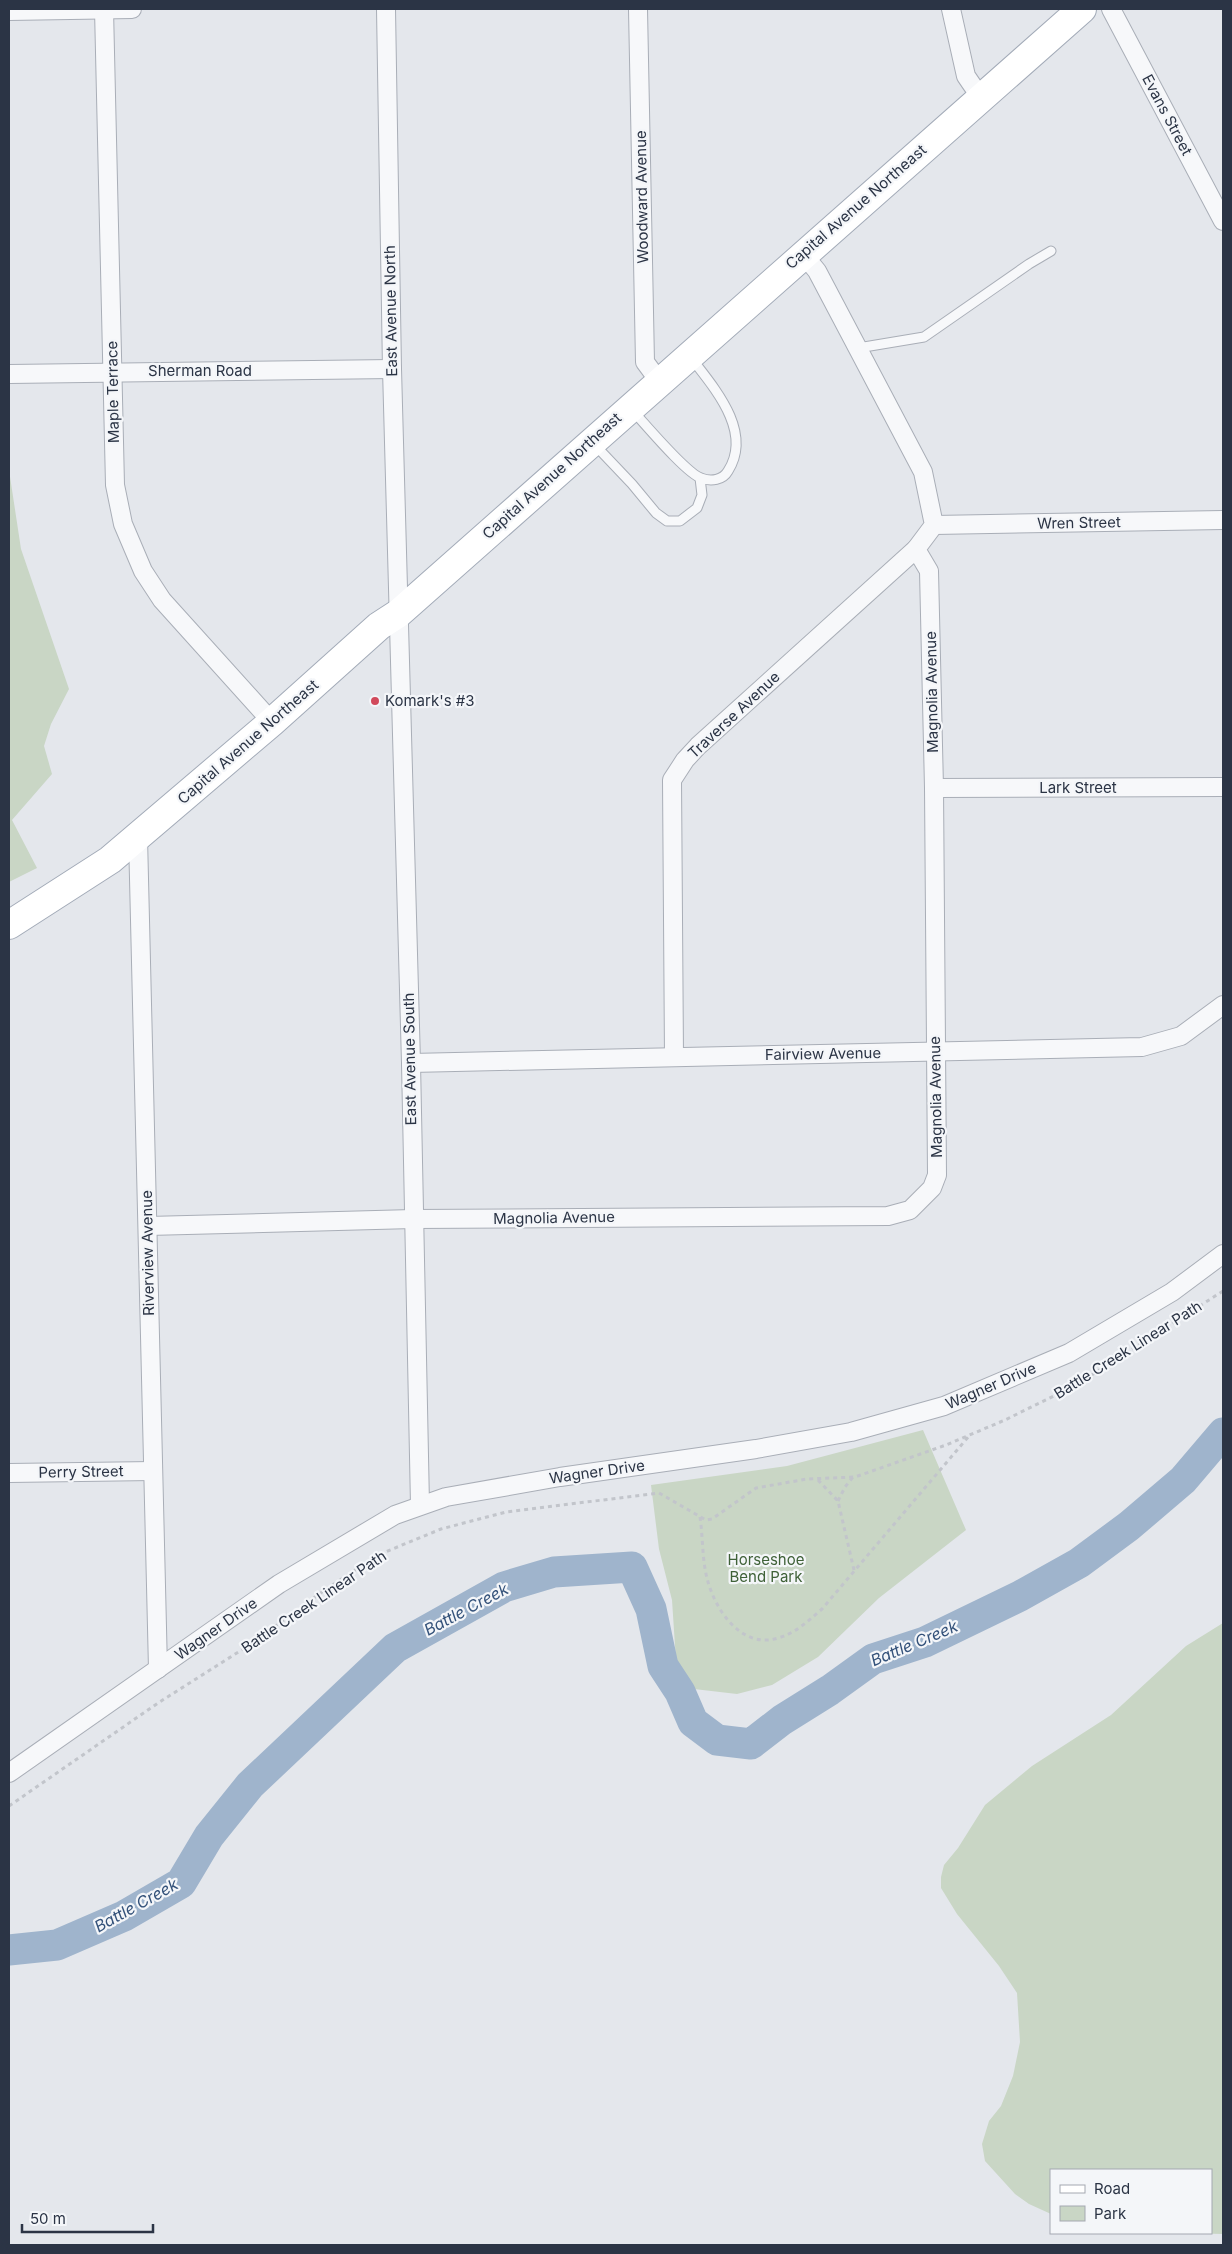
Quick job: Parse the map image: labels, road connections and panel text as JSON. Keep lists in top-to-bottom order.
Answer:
{
  "streets": {
    "main road": ["Capital Avenue Northeast"],
    "street": [
      "Evans Street",
      "Woodward Avenue",
      "East Avenue North",
      "Sherman Road",
      "Maple Terrace",
      "Wren Street",
      "Magnolia Avenue",
      "Traverse Avenue",
      "Lark Street",
      "Fairview Avenue",
      "East Avenue South",
      "Riverview Avenue",
      "Wagner Drive",
      "Perry Street"
    ],
    "path": ["Battle Creek Linear Path"]
  },
  "crossings": [
    ["Woodward Avenue", "Capital Avenue Northeast"],
    ["Capital Avenue Northeast", "East Avenue North"],
    ["Capital Avenue Northeast", "Maple Terrace"],
    ["Capital Avenue Northeast", "East Avenue South"],
    ["Capital Avenue Northeast", "Riverview Avenue"],
    ["East Avenue North", "Sherman Road"],
    ["East Avenue North", "East Avenue South"],
    ["Sherman Road", "Maple Terrace"],
    ["Magnolia Avenue", "Traverse Avenue"],
    ["Magnolia Avenue", "Lark Street"],
    ["Magnolia Avenue", "Fairview Avenue"],
    ["Magnolia Avenue", "East Avenue South"],
    ["Magnolia Avenue", "Riverview Avenue"],
    ["Traverse Avenue", "Fairview Avenue"],
    ["Fairview Avenue", "East Avenue South"],
    ["East Avenue South", "Wagner Drive"],
    ["Riverview Avenue", "Wagner Drive"],
    ["Riverview Avenue", "Perry Street"]
  ],
  "water": ["Battle Creek"],
  "parks": ["Horseshoe Bend Park"],
  "places": ["Komark's #3"],
  "legend": ["Road", "Park"],
  "scale_bar": "50 m"
}
